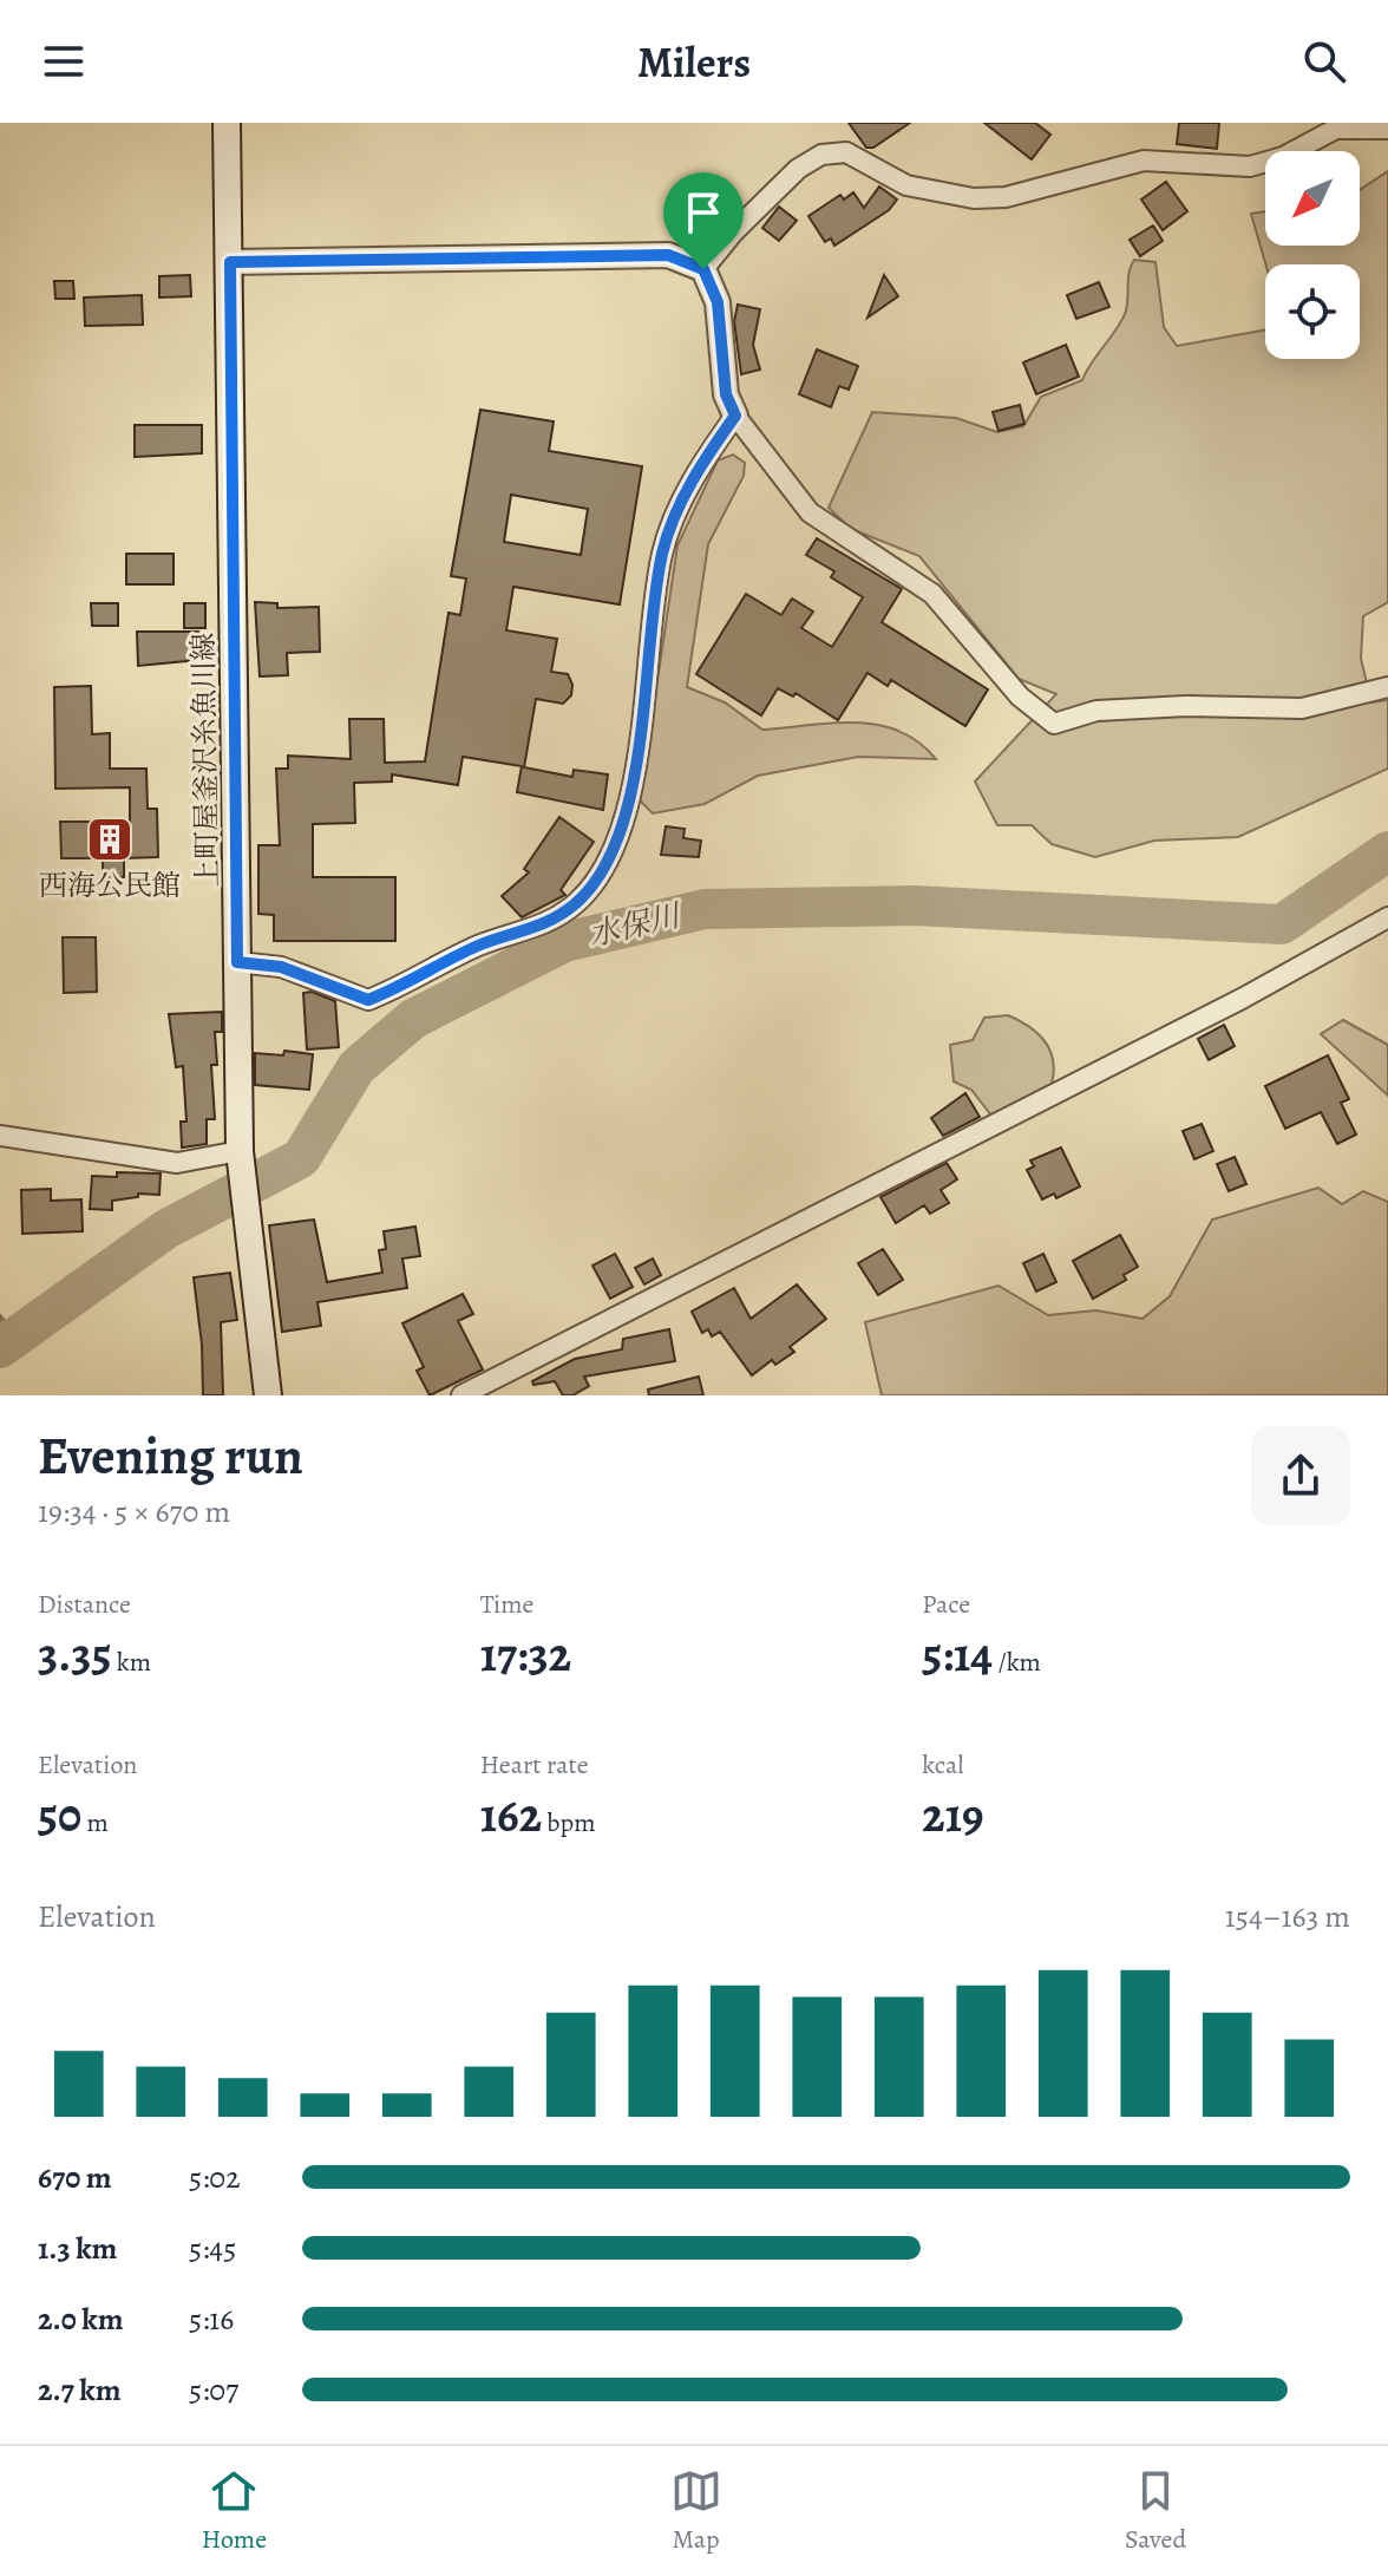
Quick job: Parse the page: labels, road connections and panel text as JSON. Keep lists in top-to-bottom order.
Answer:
{
  "streets": {
    "main road": ["上町屋釜沢糸魚川線"]
  },
  "water": ["水保川"],
  "places": {
    "building": ["西海公民館"]
  },
  "north": "bottom left",
  "page": {
    "header": "Milers",
    "heading": ["Evening run", "19:34 · 5 × 670 m"],
    "stats": [
      ["Distance", "3.35 km"],
      ["Time", "17:32"],
      ["Pace", "5:14 /km"],
      ["Elevation", "50 m"],
      ["Heart rate", "162 bpm"],
      ["kcal", "219"]
    ],
    "chart": ["Elevation", "154–163 m"],
    "list": [
      {
        "name": "670 m",
        "note": "5:02"
      },
      {
        "name": "1.3 km",
        "note": "5:45"
      },
      {
        "name": "2.0 km",
        "note": "5:16"
      },
      {
        "name": "2.7 km",
        "note": "5:07"
      }
    ],
    "tabs": ["Home", "Map", "Saved"]
  }
}
